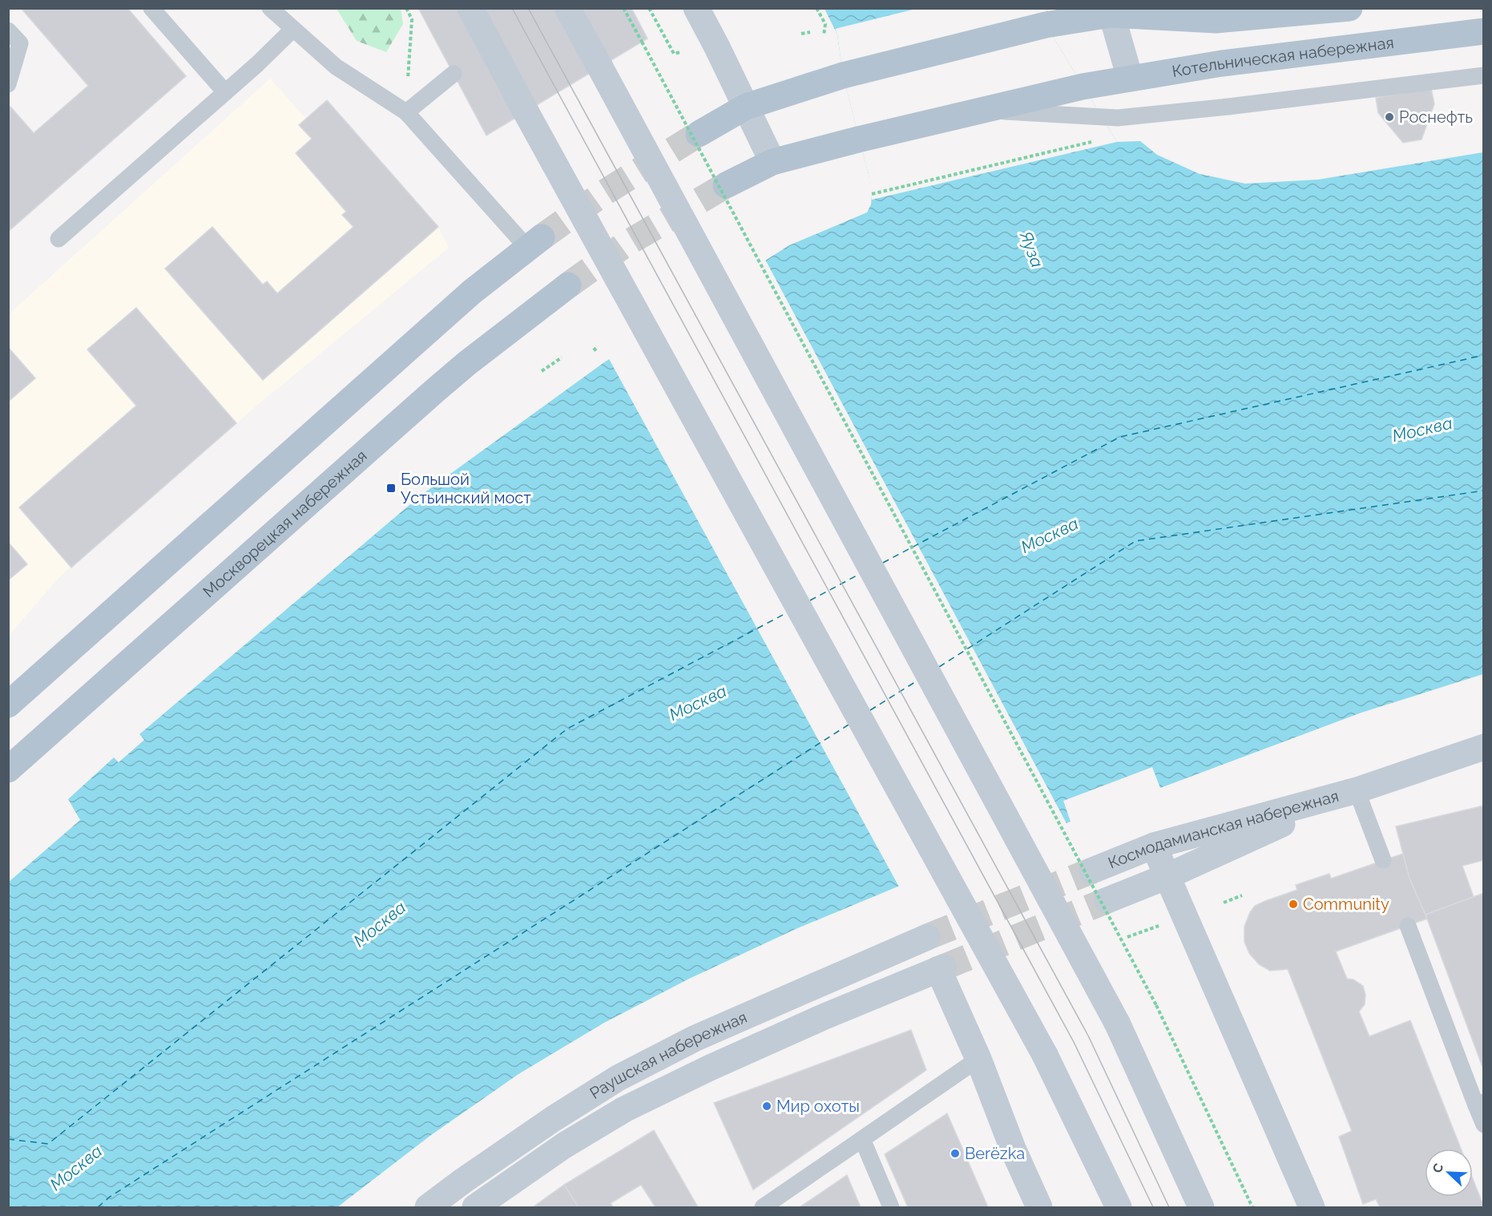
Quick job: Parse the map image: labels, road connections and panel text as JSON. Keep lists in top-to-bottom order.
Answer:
{
  "streets": {
    "main road": [
      "Котельническая набережная",
      "Москворецкая набережная",
      "Космодамианская набережная",
      "Раушская набережная"
    ]
  },
  "water": ["Яуза", "Москва"],
  "places": {
    "other": [
      "Роснефть",
      "Community",
      "Мир охоты",
      "Berёzka"
    ],
    "transit": ["Большой Устьинский мост"]
  },
  "north": "top left"
}
